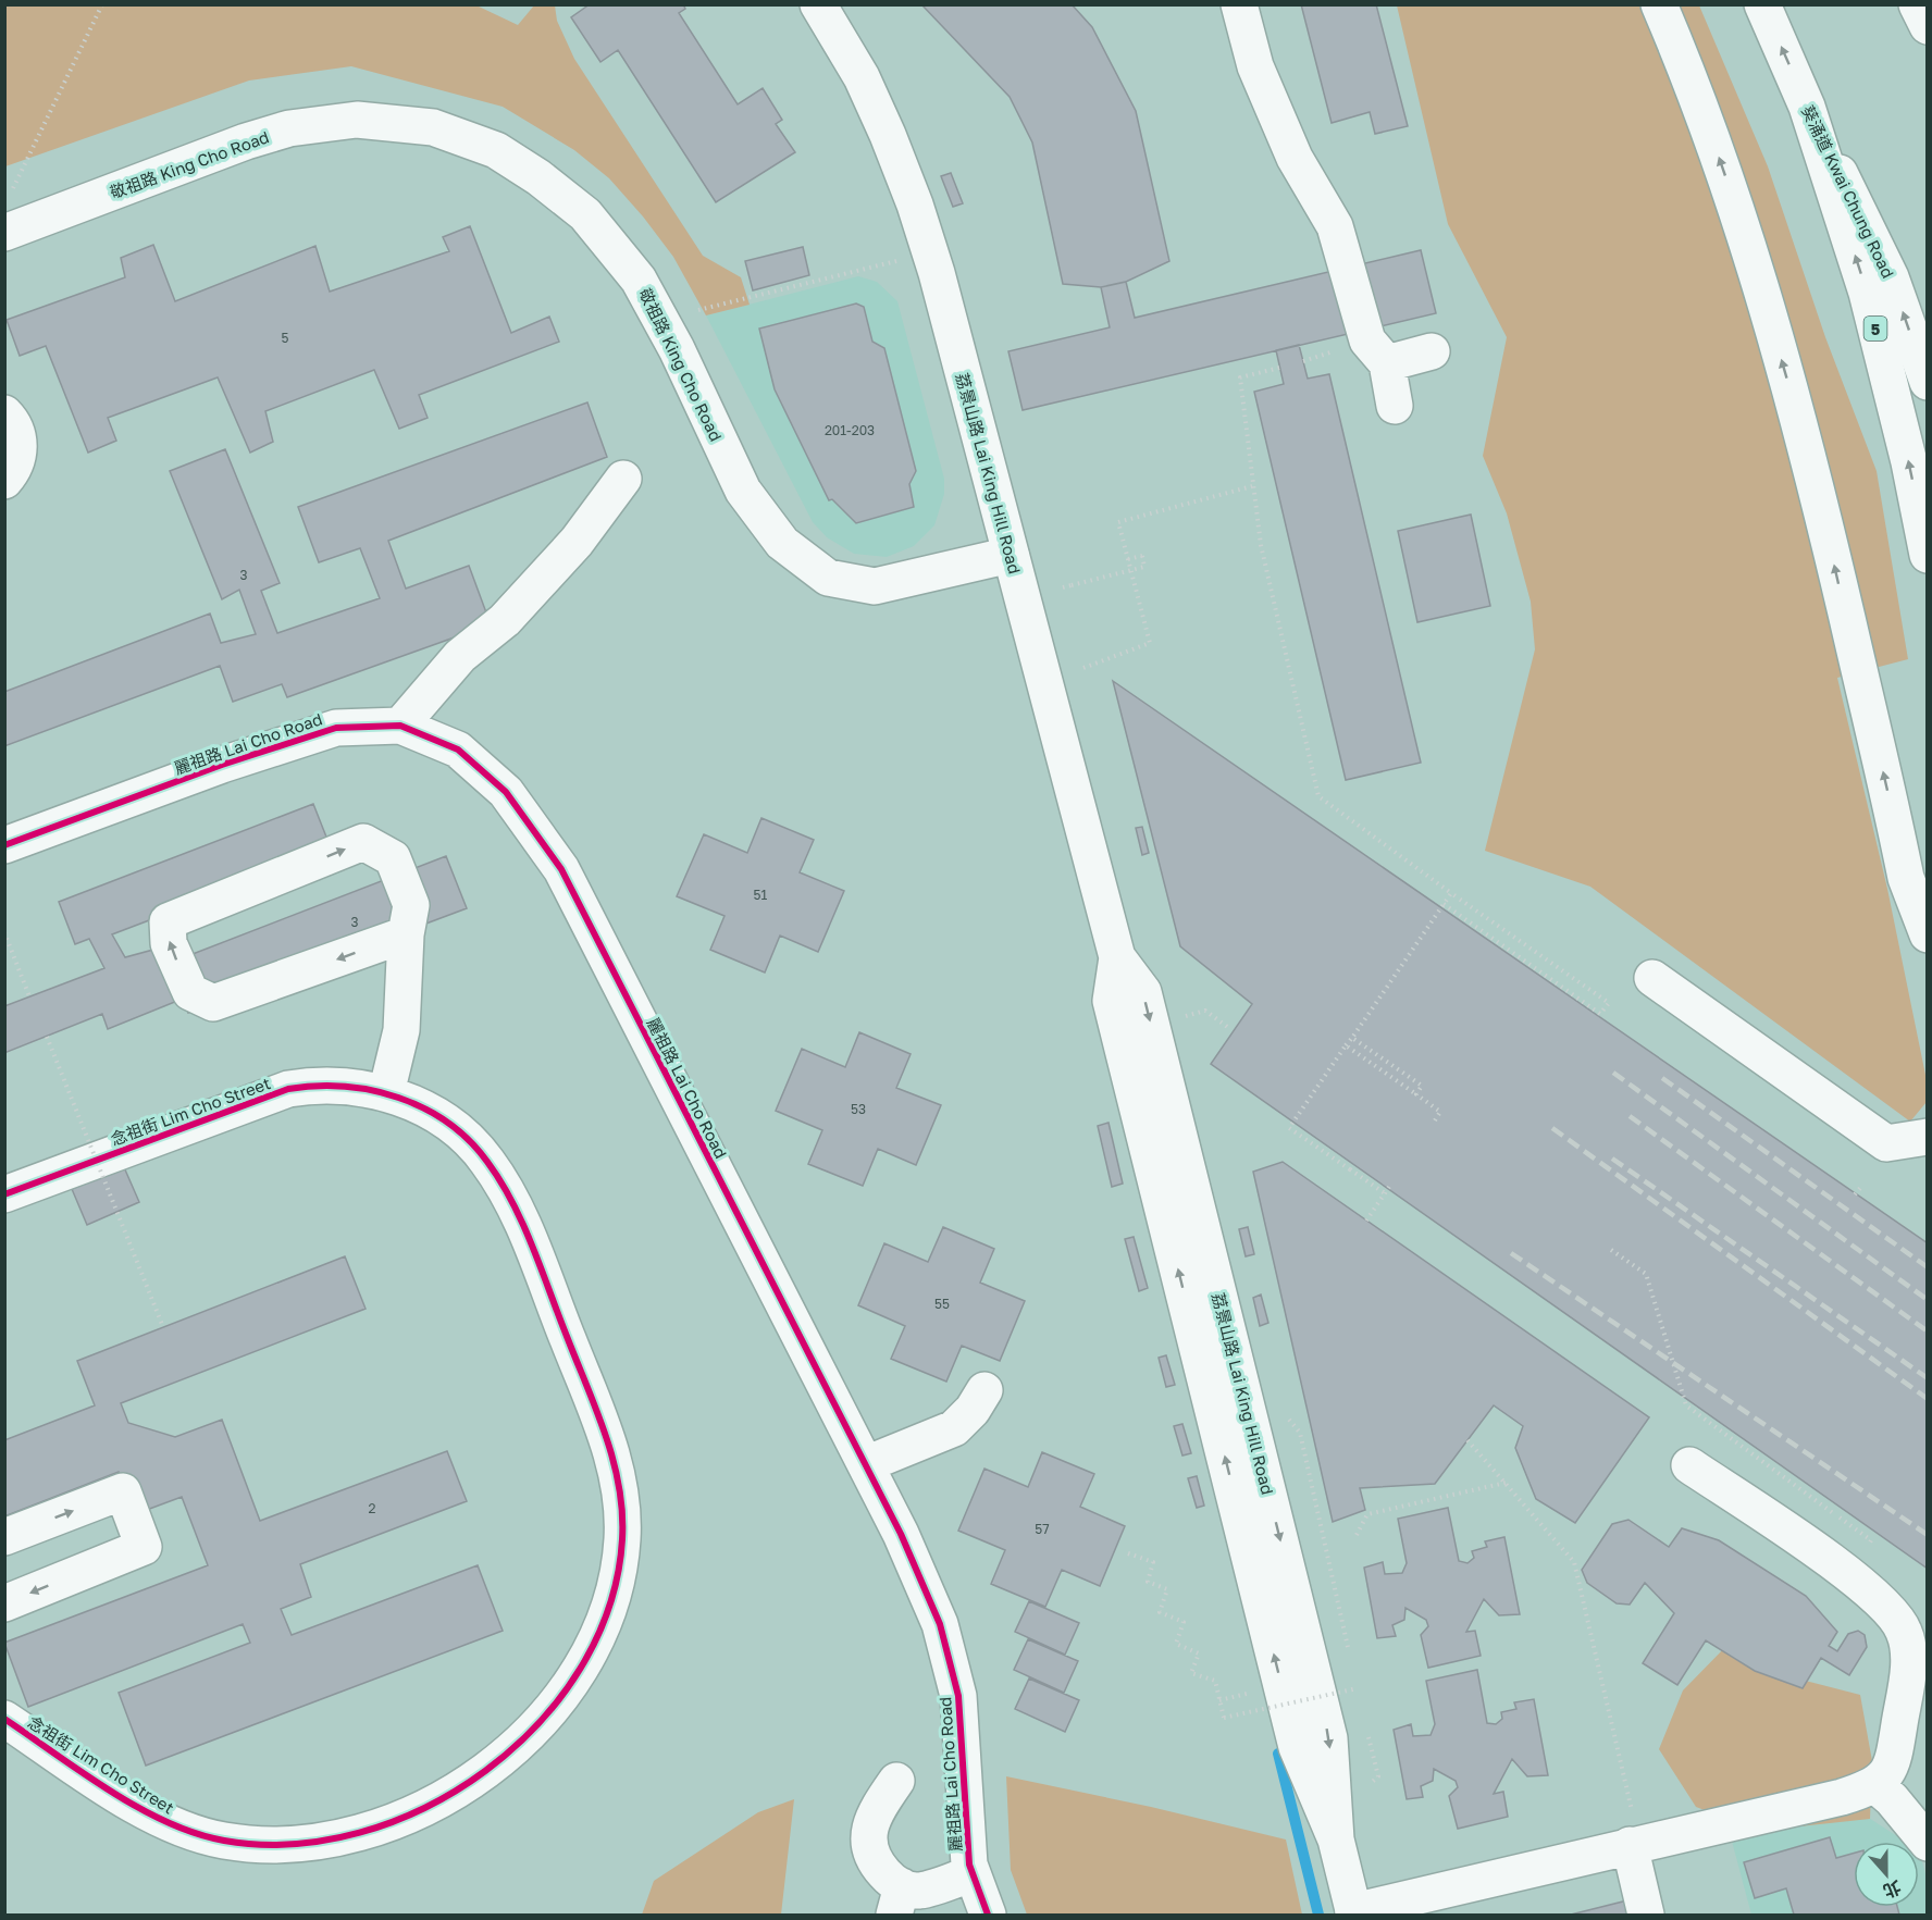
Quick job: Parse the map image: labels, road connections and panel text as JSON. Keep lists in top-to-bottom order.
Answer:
{
  "streets": {
    "main road": [
      "敬祖路 King Cho Road",
      "葵涌道 Kwai Chung Road",
      "5",
      "荔景山路 Lai King Hill Road",
      "麗祖路 Lai Cho Road",
      "念祖街 Lim Cho Street"
    ]
  },
  "crossings": [
    ["敬祖路 King Cho Road", "荔景山路 Lai King Hill Road"],
    ["葵涌道 Kwai Chung Road", "5"]
  ],
  "house_numbers": [
    "5",
    "201-203",
    "3",
    "51",
    "3",
    "53",
    "55",
    "2",
    "57"
  ],
  "north": "bottom"
}
